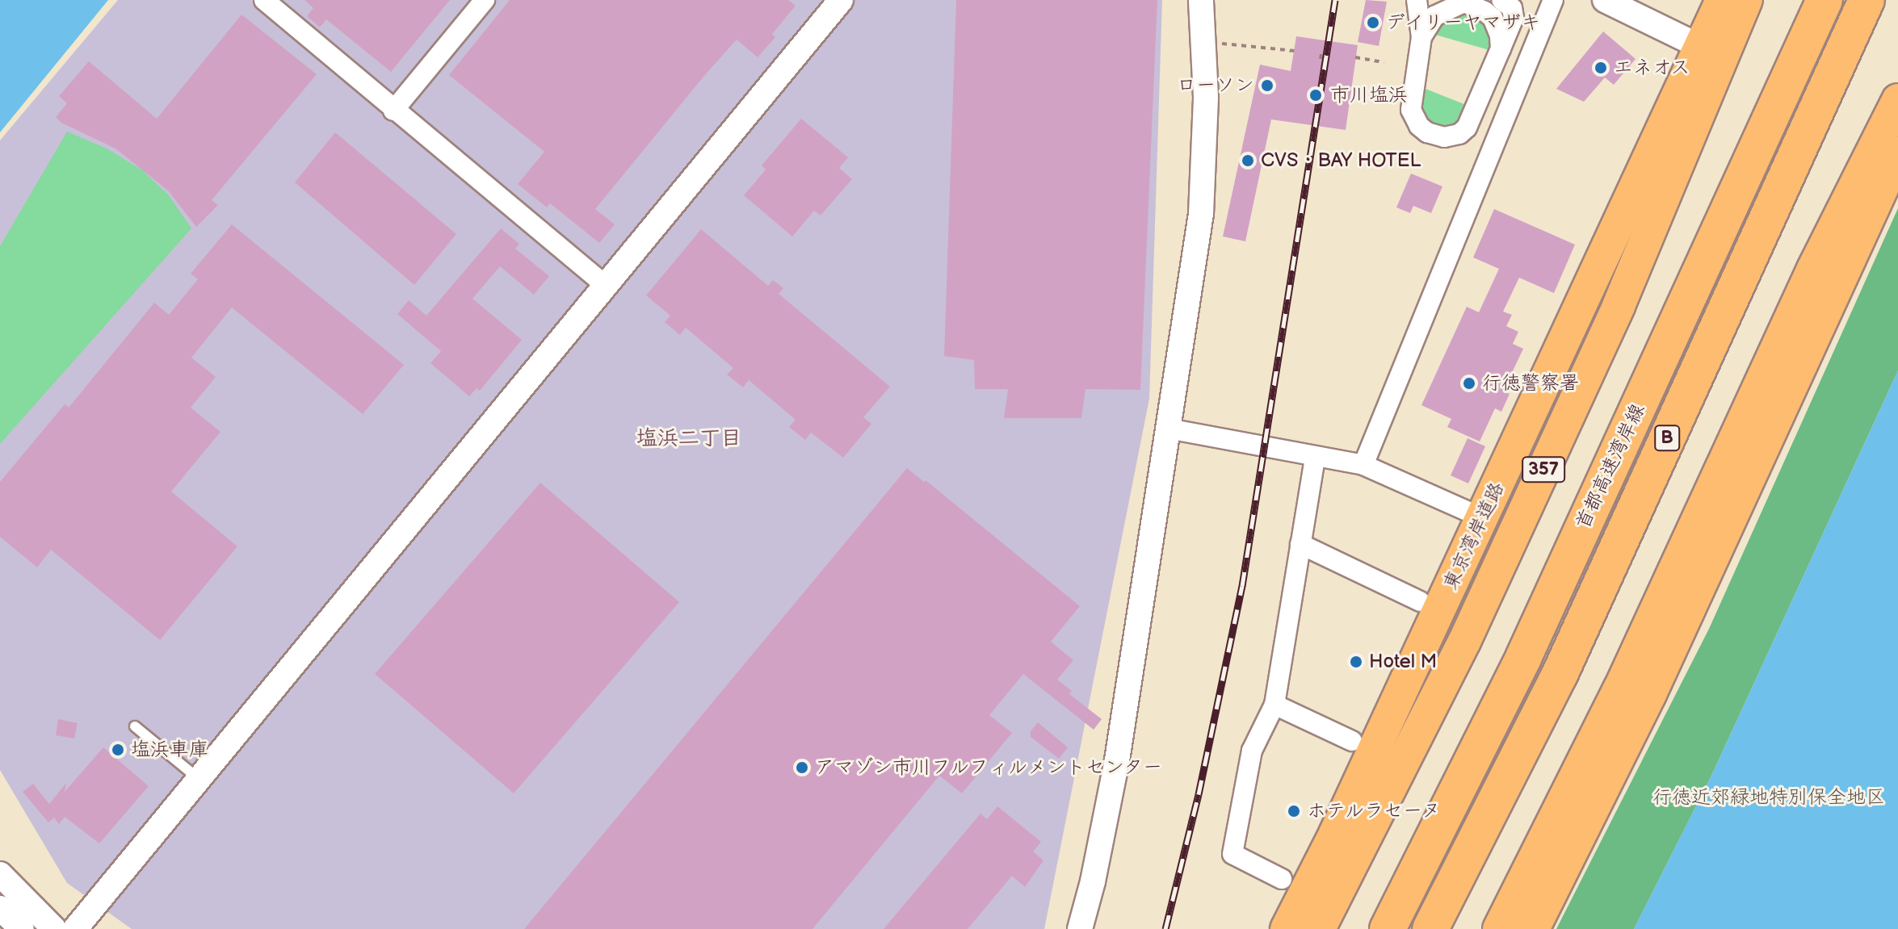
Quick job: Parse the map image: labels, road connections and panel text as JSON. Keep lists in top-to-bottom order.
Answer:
{
  "streets": {
    "highway": [
      "B",
      "首都高速湾岸線",
      "357",
      "東京湾岸道路"
    ]
  },
  "districts": ["塩浜二丁目"],
  "parks": ["行徳近郊緑地特別保全地区"],
  "places": [
    "デイリーヤマザキ",
    "エネオス",
    "ローソン",
    "市川塩浜",
    "CVS・BAY HOTEL",
    "行徳警察署",
    "Hotel M",
    "塩浜車庫",
    "アマゾン市川フルフィルメントセンター",
    "ホテルラセーヌ"
  ]
}
